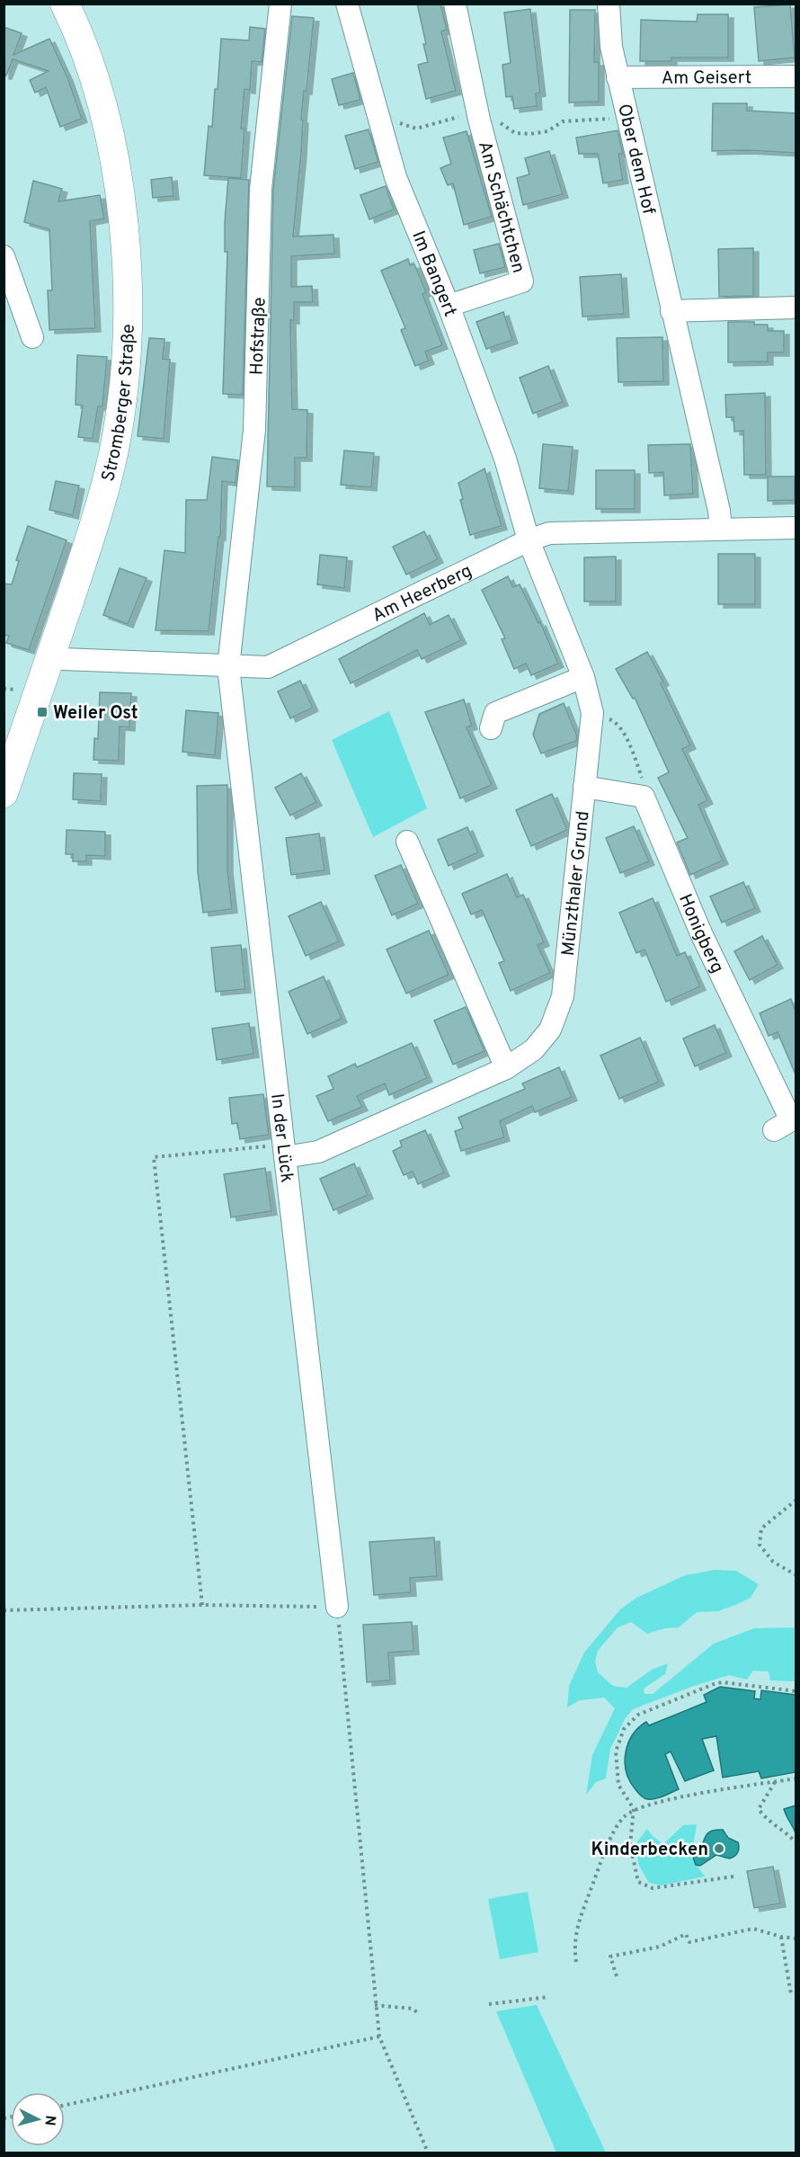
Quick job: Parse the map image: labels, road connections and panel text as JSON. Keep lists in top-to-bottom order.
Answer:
{
  "streets": {
    "main road": ["Stromberger Straße"],
    "street": [
      "Am Geisert",
      "Ober dem Hof",
      "Am Schächtchen",
      "Im Bangert",
      "Hofstraße",
      "Am Heerberg",
      "Münzthaler Grund",
      "Honigberg",
      "In der Lück"
    ]
  },
  "crossings": [
    ["Am Geisert", "Ober dem Hof"],
    ["Ober dem Hof", "Am Schächtchen"],
    ["Ober dem Hof", "Am Heerberg"],
    ["Am Schächtchen", "Im Bangert"],
    ["Im Bangert", "Am Heerberg"],
    ["Im Bangert", "Münzthaler Grund"],
    ["Hofstraße", "Am Heerberg"],
    ["Hofstraße", "In der Lück"],
    ["Stromberger Straße", "Am Heerberg"],
    ["Am Heerberg", "Münzthaler Grund"],
    ["Am Heerberg", "In der Lück"],
    ["Münzthaler Grund", "In der Lück"]
  ],
  "places": {
    "transit": ["Weiler Ost"],
    "other": ["Kinderbecken"]
  },
  "north": "right"
}
